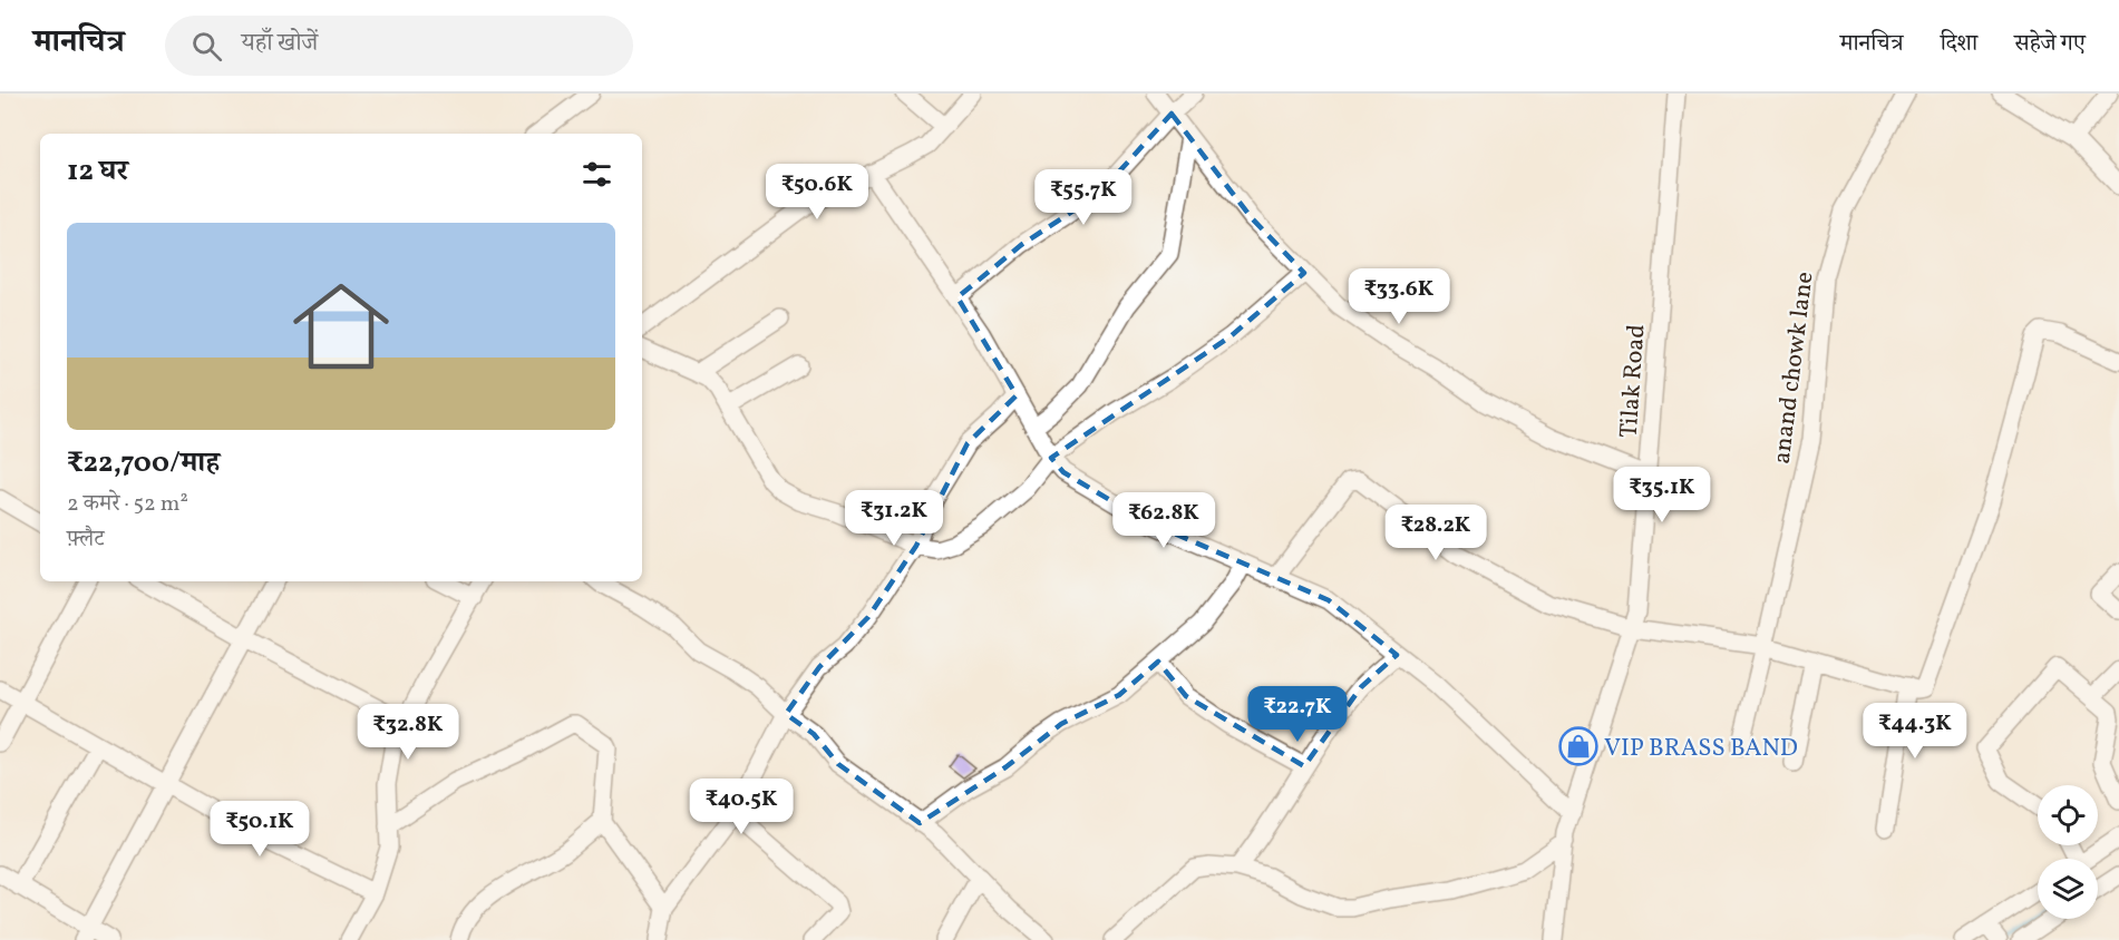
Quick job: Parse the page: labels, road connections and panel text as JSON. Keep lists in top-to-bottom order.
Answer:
{
  "streets": {
    "street": ["anand chowk lane", "Tilak Road"]
  },
  "places": {
    "shop": ["VIP BRASS BAND"]
  },
  "page": {
    "header": "मानचित्र",
    "search": "यहाँ खोजें",
    "nav": ["मानचित्र", "दिशा", "सहेजे गए"],
    "heading": "12 घर",
    "price": [
      "₹50.6K",
      "₹55.7K",
      "₹33.6K",
      "₹35.1K",
      "₹31.2K",
      "₹62.8K",
      "₹28.2K",
      "₹22.7K",
      "₹44.3K",
      "₹32.8K",
      "₹40.5K",
      "₹50.1K"
    ],
    "list": [
      {
        "name": "₹22,700/माह",
        "note": "2 कमरे · 52 m² · फ़्लैट"
      }
    ]
  }
}
